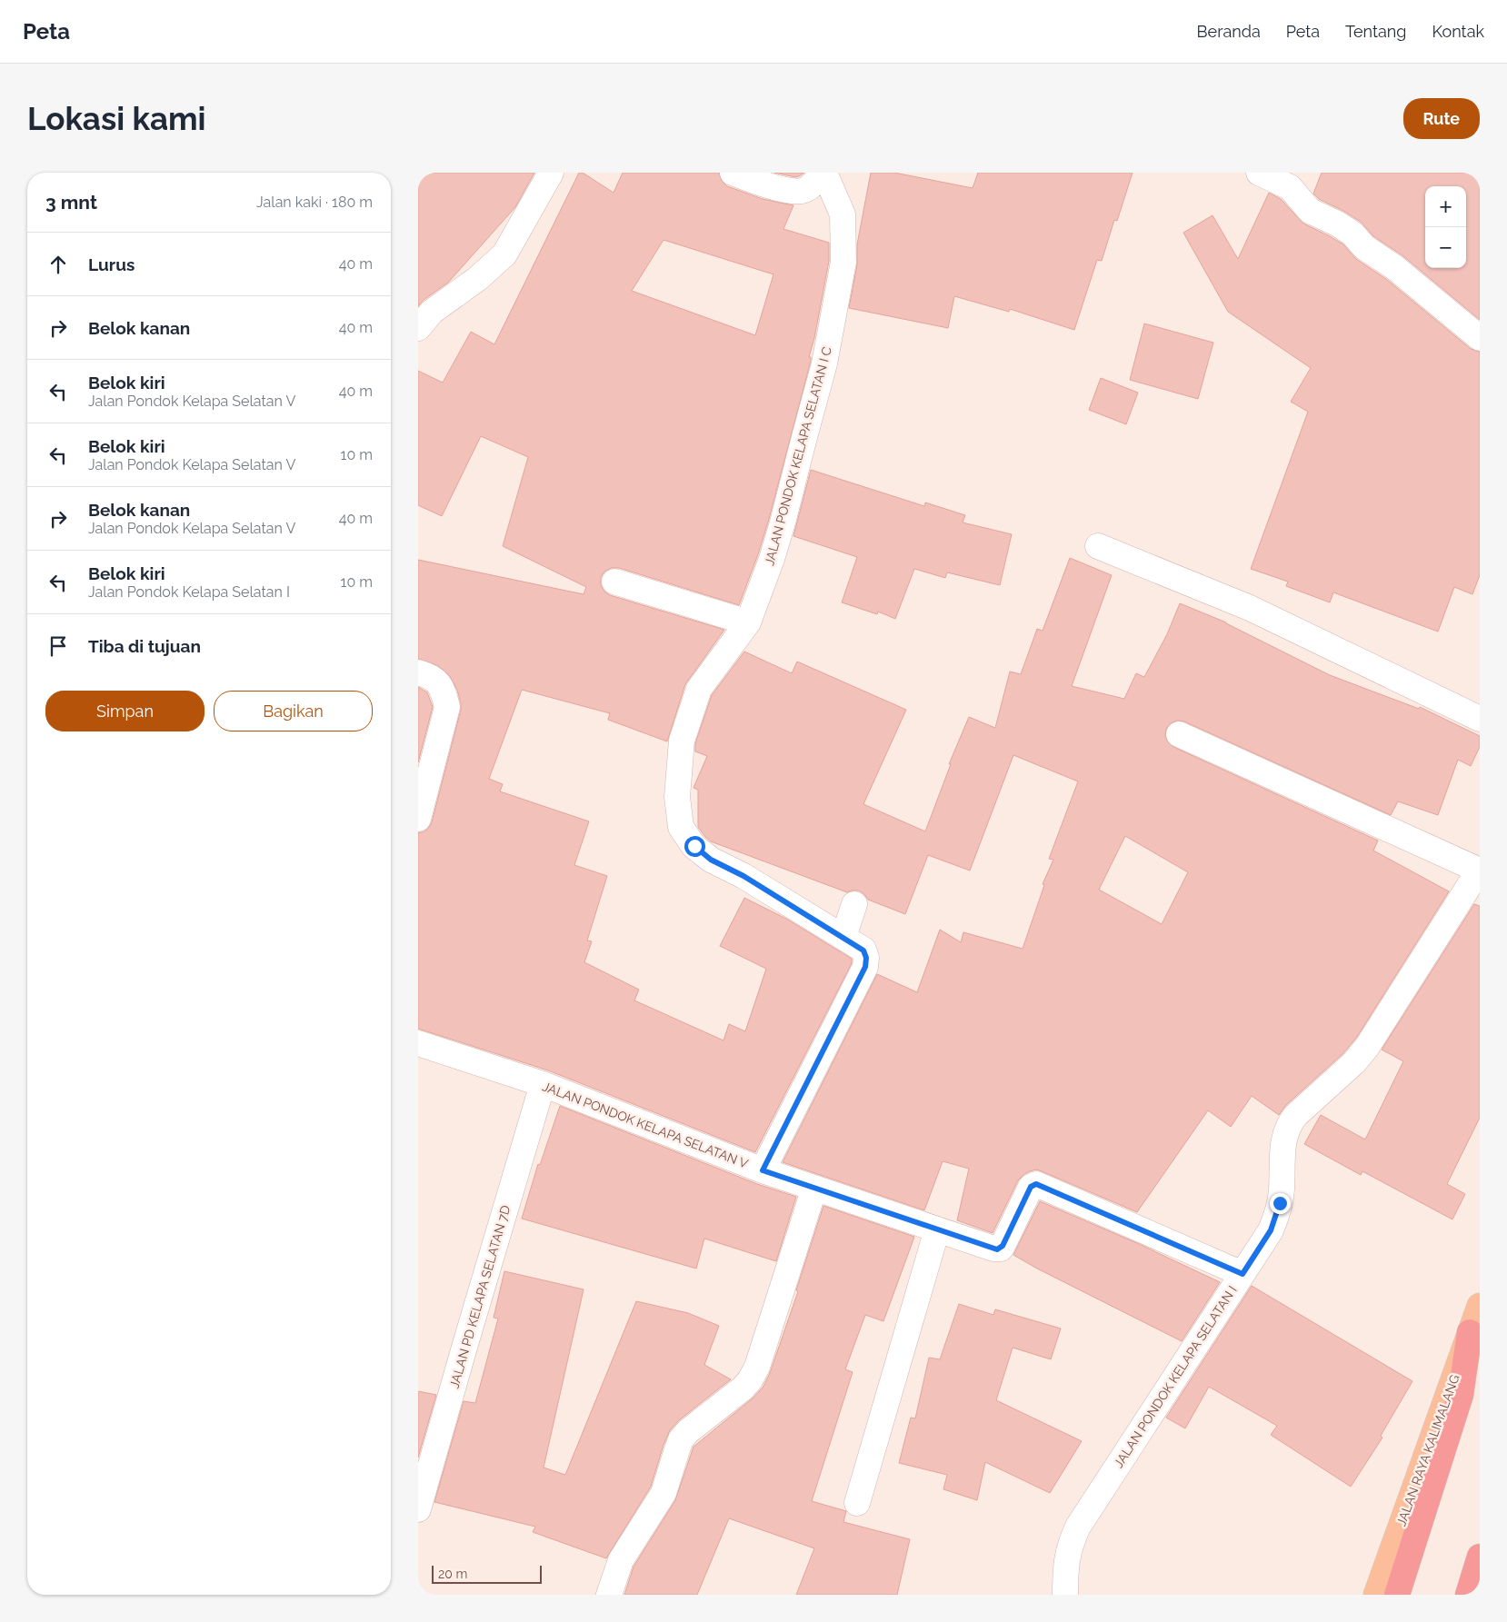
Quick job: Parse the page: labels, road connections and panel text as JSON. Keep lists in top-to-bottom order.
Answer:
{
  "streets": {
    "main road": ["JALAN RAYA KALIMALANG"],
    "street": [
      "JALAN PONDOK KELAPA SELATAN I C",
      "JALAN PONDOK KELAPA SELATAN V",
      "JALAN PD KELAPA SELATAN 7D",
      "JALAN PONDOK KELAPA SELATAN I"
    ]
  },
  "crossings": [
    ["JALAN PONDOK KELAPA SELATAN I C", "JALAN PONDOK KELAPA SELATAN V"],
    ["JALAN PONDOK KELAPA SELATAN V", "JALAN PD KELAPA SELATAN 7D"],
    ["JALAN PONDOK KELAPA SELATAN V", "JALAN PONDOK KELAPA SELATAN I"]
  ],
  "scale_bar": "20 m",
  "page": {
    "header": "Peta",
    "nav": [
      "Beranda",
      "Peta",
      "Tentang",
      "Kontak"
    ],
    "buttons": [
      "Rute",
      ["Simpan", "Bagikan"]
    ],
    "title": "Lokasi kami",
    "heading": ["3 mnt", "Jalan kaki · 180 m"],
    "map_buttons": ["+", "−"],
    "list": [
      ["Lurus", "40 m"],
      ["Belok kanan", "40 m"],
      ["Belok kiri", "Jalan Pondok Kelapa Selatan V", "40 m"],
      ["Belok kiri", "Jalan Pondok Kelapa Selatan V", "10 m"],
      ["Belok kanan", "Jalan Pondok Kelapa Selatan V", "40 m"],
      ["Belok kiri", "Jalan Pondok Kelapa Selatan I", "10 m"],
      "Tiba di tujuan"
    ],
    "scale": "20 m"
  }
}
